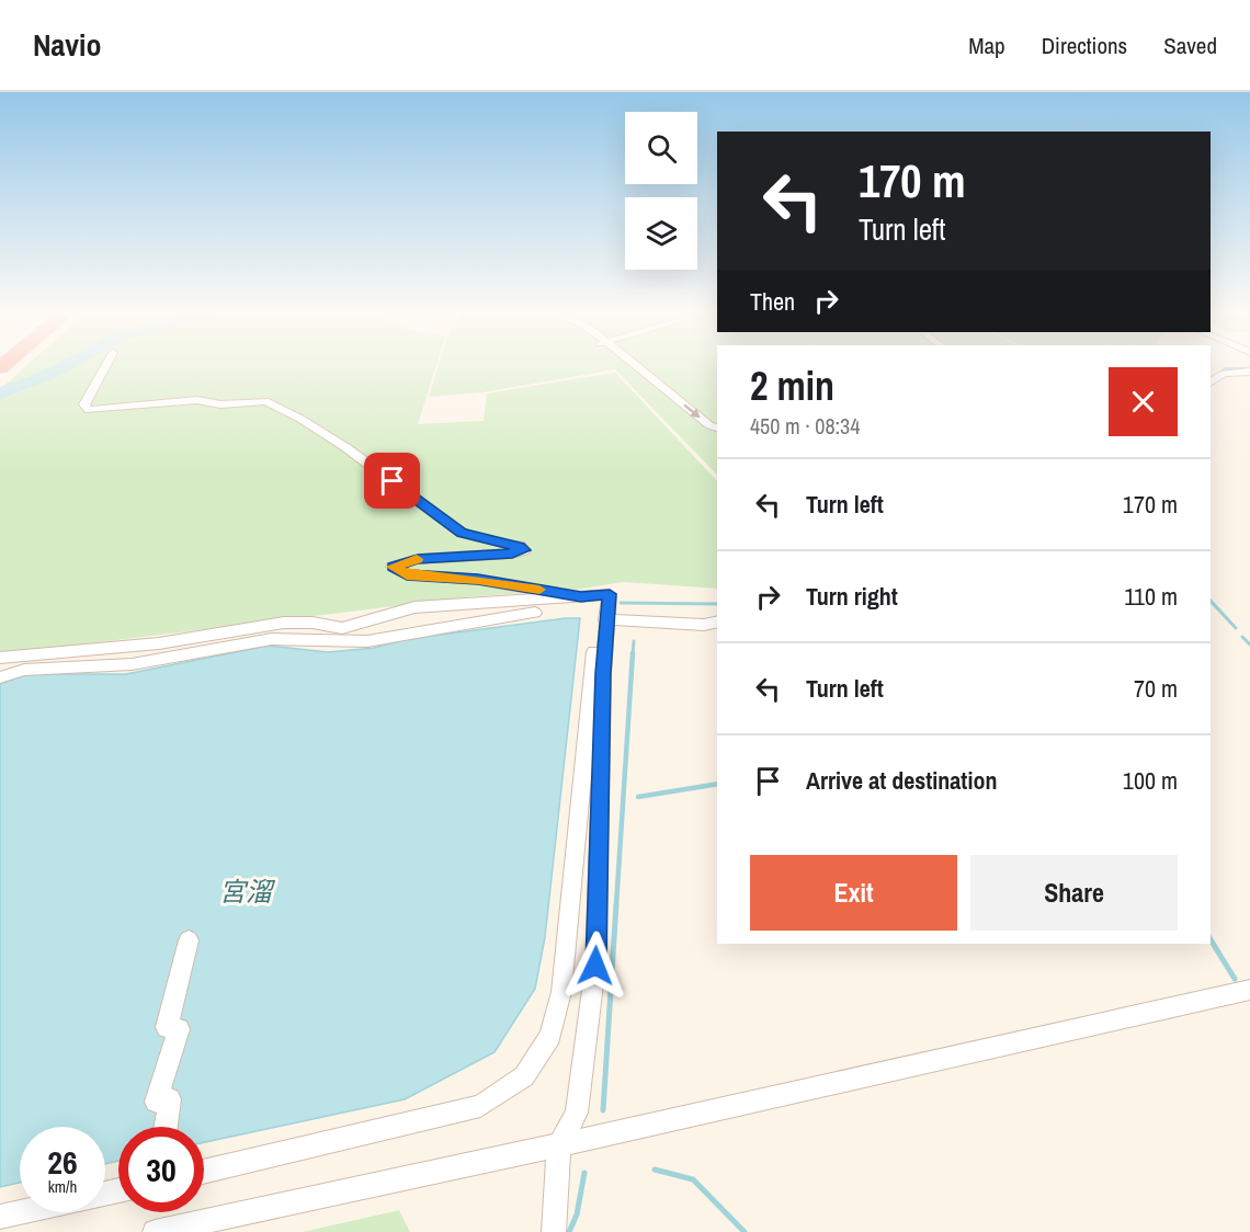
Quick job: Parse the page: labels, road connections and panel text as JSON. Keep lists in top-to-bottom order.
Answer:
{
  "water": ["宮溜"],
  "page": {
    "header": "Navio",
    "nav": ["Map", "Directions", "Saved"],
    "turn": ["170 m", "Turn left"],
    "then": "Then",
    "heading": ["2 min", "450 m · 08:34"],
    "list": [
      {
        "name": "Turn left",
        "value": "170 m"
      },
      {
        "name": "Turn right",
        "value": "110 m"
      },
      {
        "name": "Turn left",
        "value": "70 m"
      },
      {
        "name": "Arrive at destination",
        "value": "100 m"
      }
    ],
    "buttons": ["Exit", "Share"],
    "speed": "26 km/h",
    "limit": "30"
  }
}
